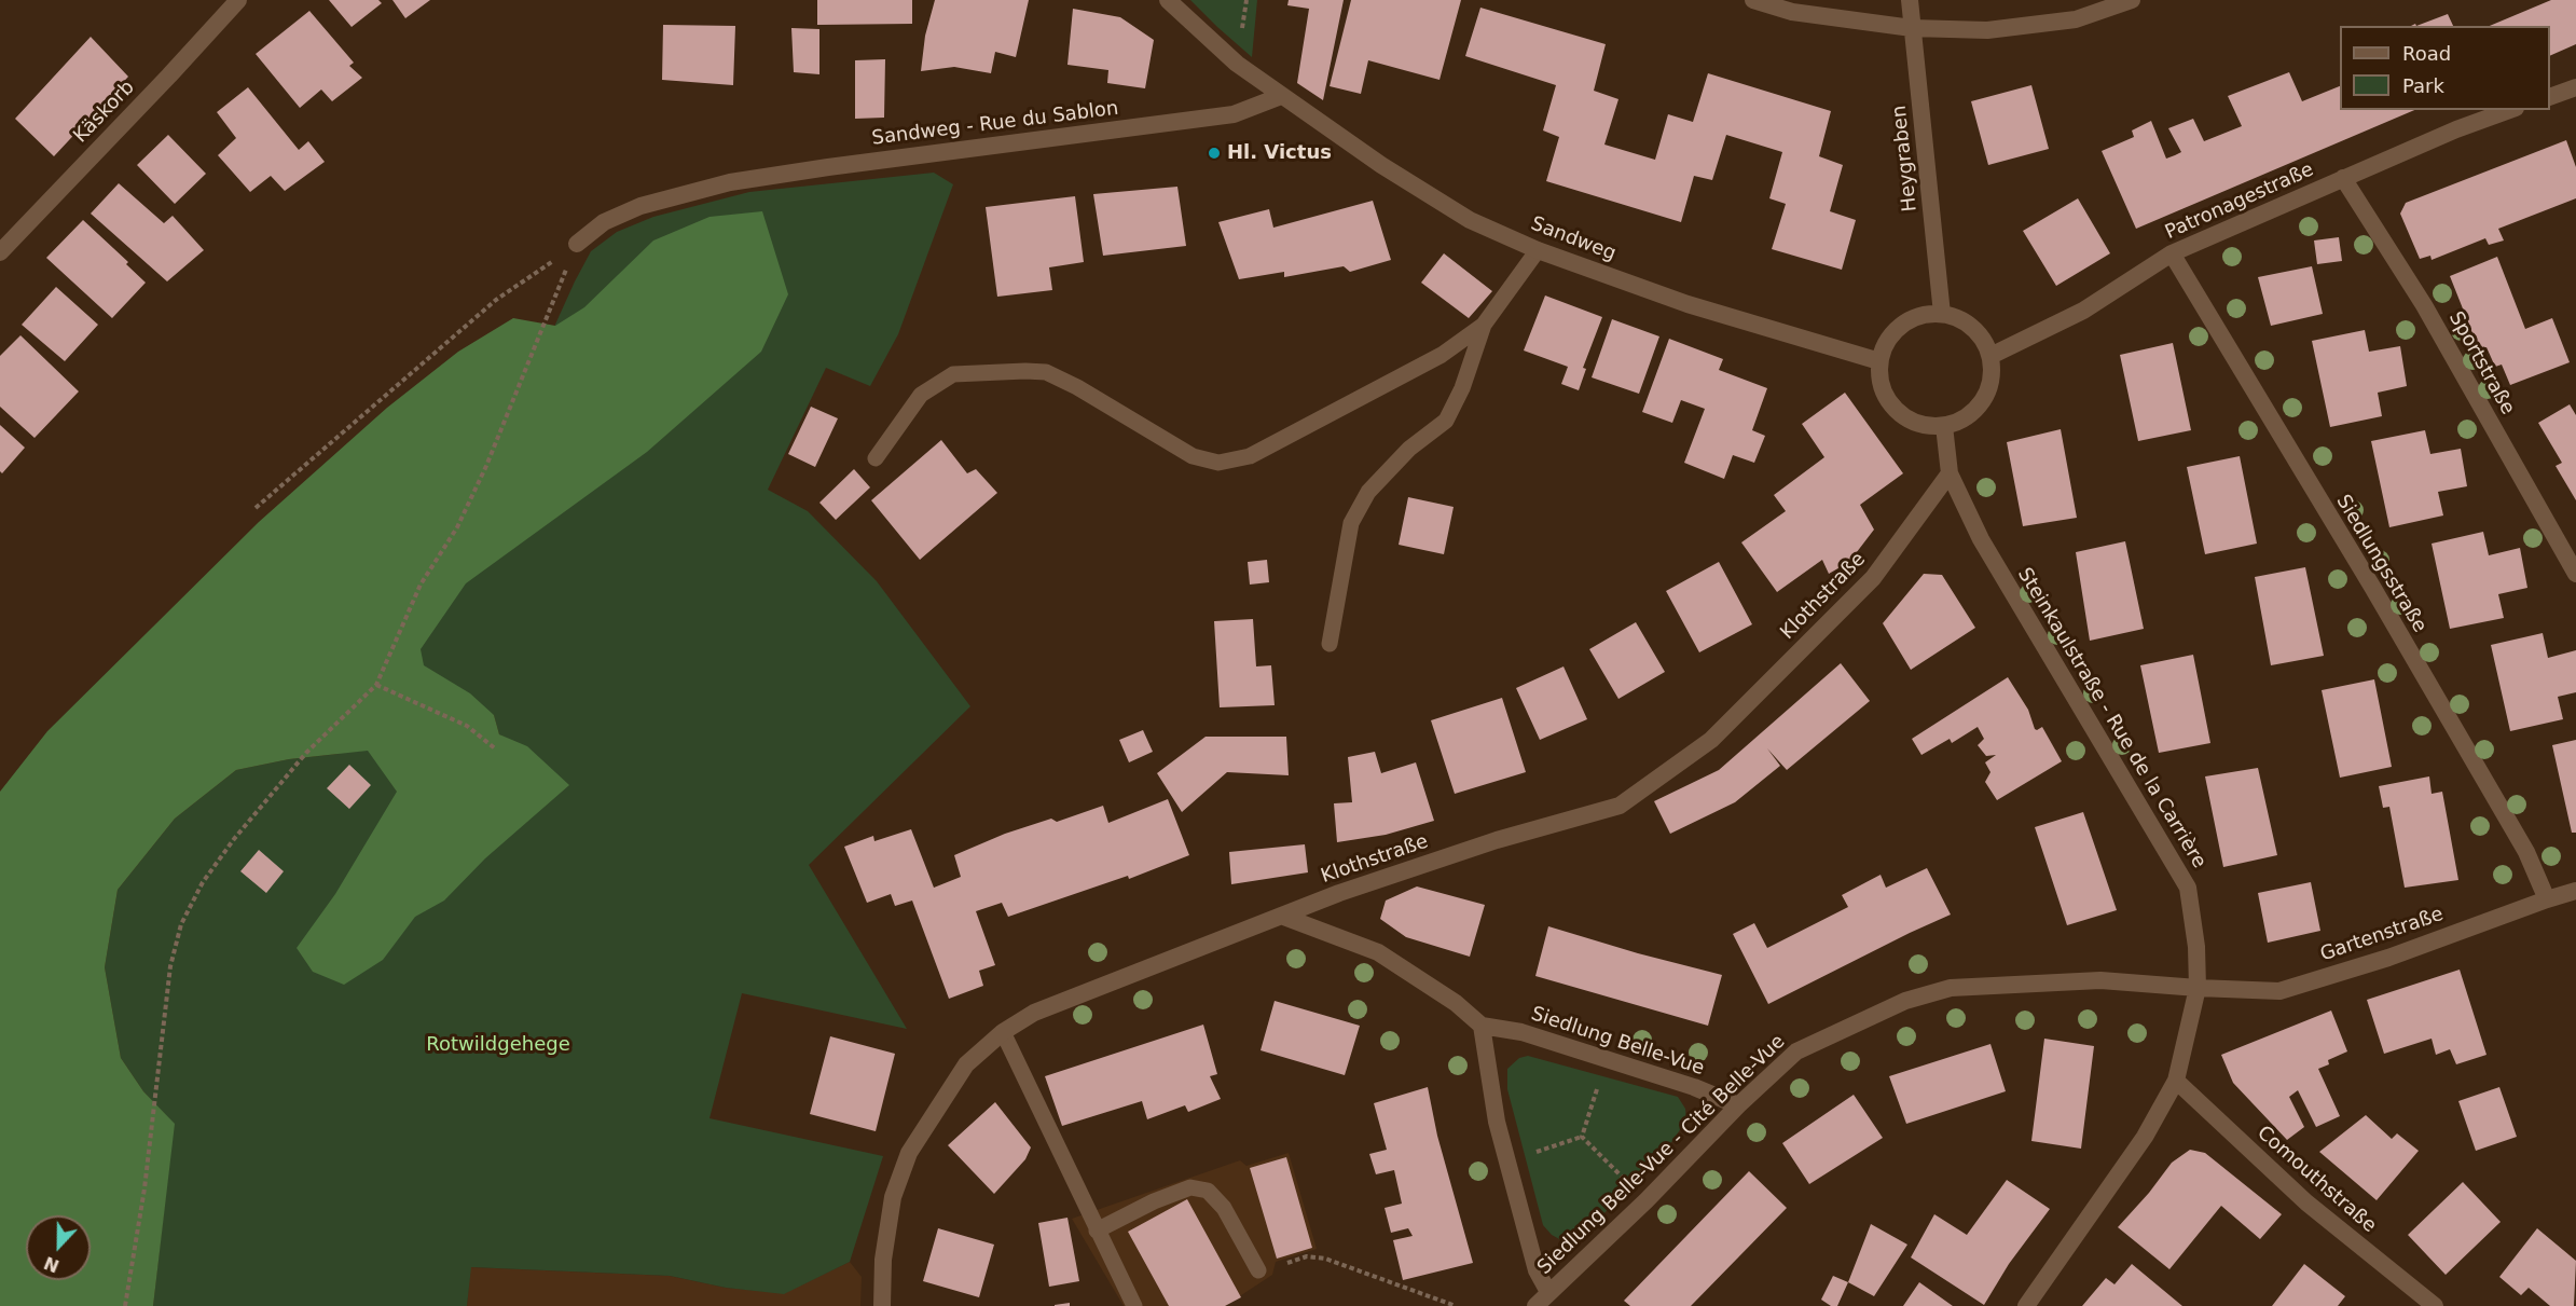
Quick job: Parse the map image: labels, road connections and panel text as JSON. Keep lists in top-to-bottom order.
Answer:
{
  "streets": {
    "street": [
      "Käskorb",
      "Sandweg - Rue du Sablon",
      "Heygraben",
      "Patronagestraße",
      "Sandweg",
      "Sportstraße",
      "Siedlungsstraße",
      "Klothstraße",
      "Steinkaulstraße - Rue de la Carrière",
      "Gartenstraße",
      "Siedlung Belle-Vue",
      "Siedlung Belle-Vue - Cité Belle-Vue",
      "Comouthstraße"
    ]
  },
  "crossings": [
    ["Sandweg - Rue du Sablon", "Sandweg"],
    ["Heygraben", "Patronagestraße"],
    ["Heygraben", "Sandweg"],
    ["Heygraben", "Steinkaulstraße - Rue de la Carrière"],
    ["Patronagestraße", "Sandweg"],
    ["Patronagestraße", "Sportstraße"],
    ["Patronagestraße", "Siedlungsstraße"],
    ["Patronagestraße", "Steinkaulstraße - Rue de la Carrière"],
    ["Sandweg", "Steinkaulstraße - Rue de la Carrière"],
    ["Siedlungsstraße", "Gartenstraße"],
    ["Klothstraße", "Steinkaulstraße - Rue de la Carrière"],
    ["Steinkaulstraße - Rue de la Carrière", "Gartenstraße"],
    ["Steinkaulstraße - Rue de la Carrière", "Siedlung Belle-Vue - Cité Belle-Vue"],
    ["Steinkaulstraße - Rue de la Carrière", "Comouthstraße"],
    ["Gartenstraße", "Siedlung Belle-Vue - Cité Belle-Vue"],
    ["Siedlung Belle-Vue", "Siedlung Belle-Vue - Cité Belle-Vue"]
  ],
  "parks": ["Rotwildgehege"],
  "places": ["Hl. Victus"],
  "legend": ["Road", "Park"],
  "north": "bottom"
}
